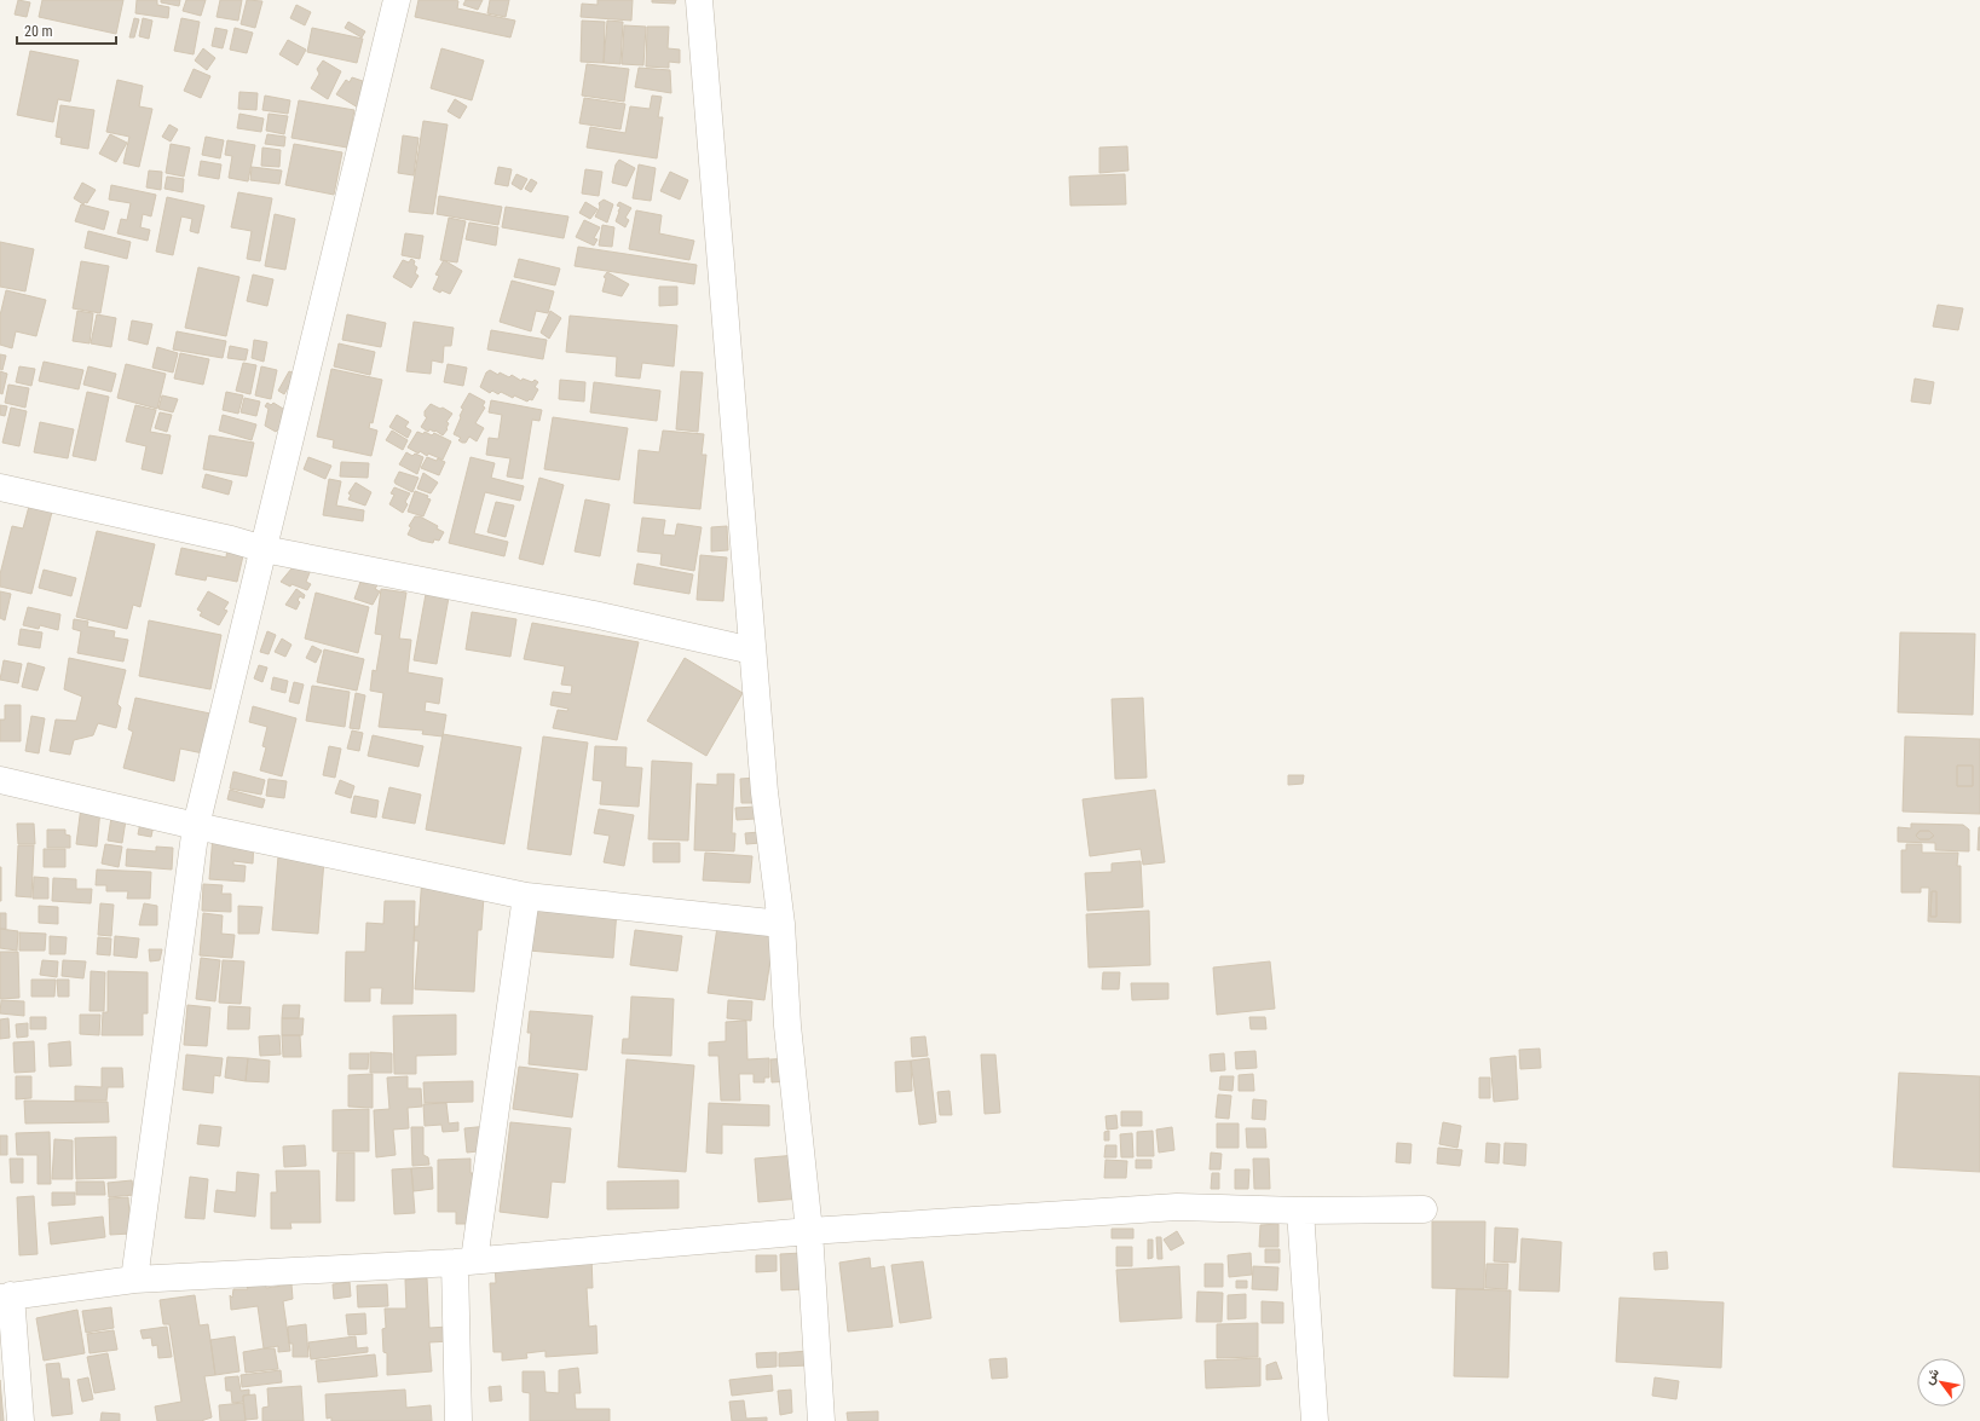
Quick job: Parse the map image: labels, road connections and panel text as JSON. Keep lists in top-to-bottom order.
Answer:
{
  "scale_bar": "20 m",
  "north": "top left"
}
